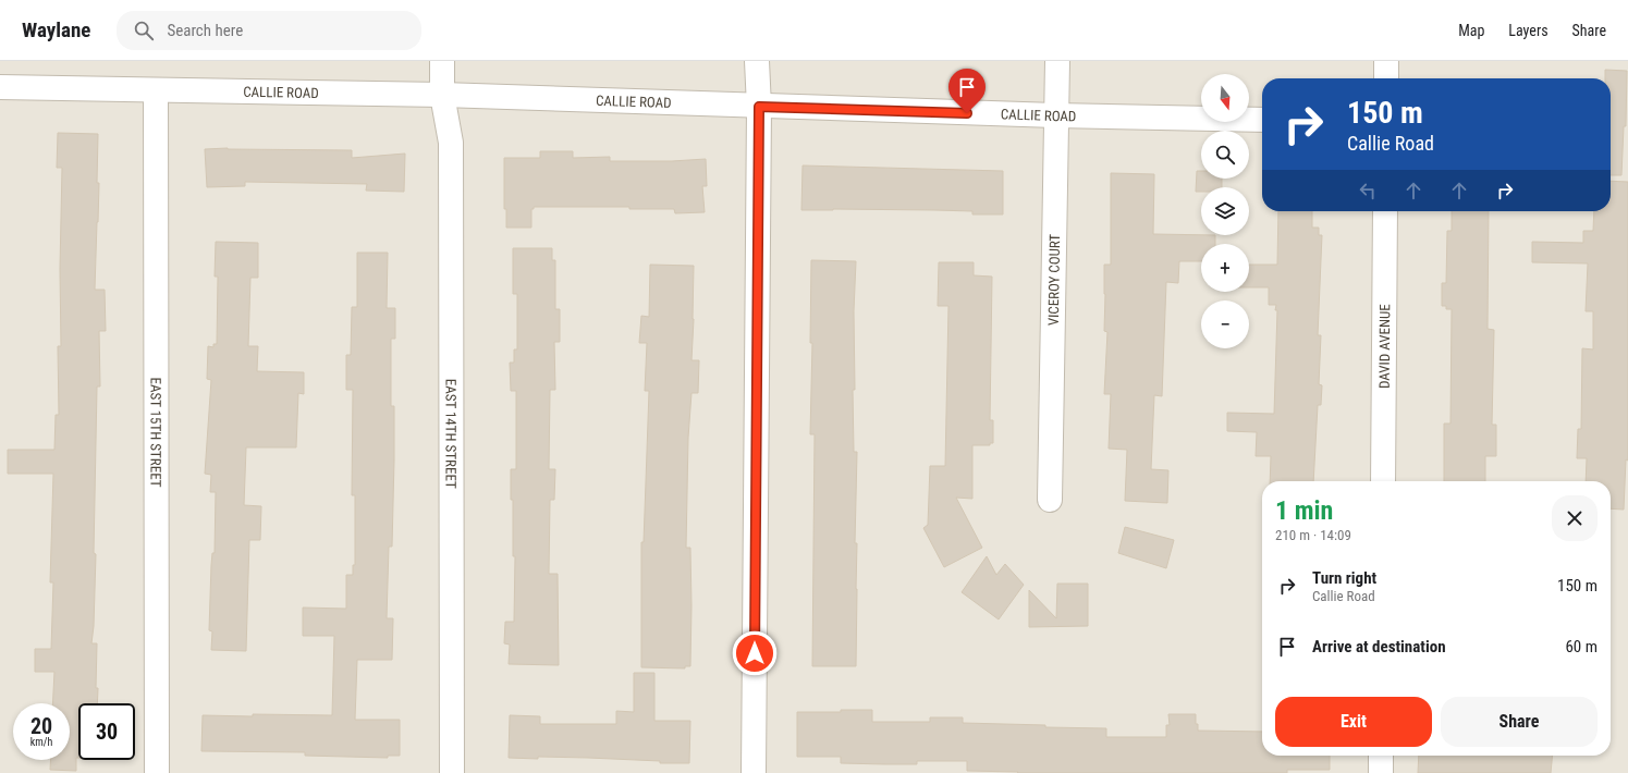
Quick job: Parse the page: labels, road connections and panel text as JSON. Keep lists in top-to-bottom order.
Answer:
{
  "streets": {
    "street": [
      "CALLIE ROAD",
      "VICEROY COURT",
      "DAVID AVENUE",
      "EAST 15TH STREET",
      "EAST 14TH STREET"
    ]
  },
  "crossings": [
    ["CALLIE ROAD", "VICEROY COURT"],
    ["CALLIE ROAD", "EAST 15TH STREET"],
    ["CALLIE ROAD", "EAST 14TH STREET"]
  ],
  "north": "bottom",
  "page": {
    "header": "Waylane",
    "search": "Search here",
    "nav": ["Map", "Layers", "Share"],
    "map_buttons": ["+", "−"],
    "turn": ["150 m", "Callie Road"],
    "heading": ["1 min", "210 m · 14:09"],
    "list": [
      {
        "name": "Turn right",
        "note": "Callie Road",
        "value": "150 m"
      },
      {
        "name": "Arrive at destination",
        "value": "60 m"
      }
    ],
    "buttons": ["Exit", "Share"],
    "speed": "20 km/h",
    "limit": "30"
  }
}
